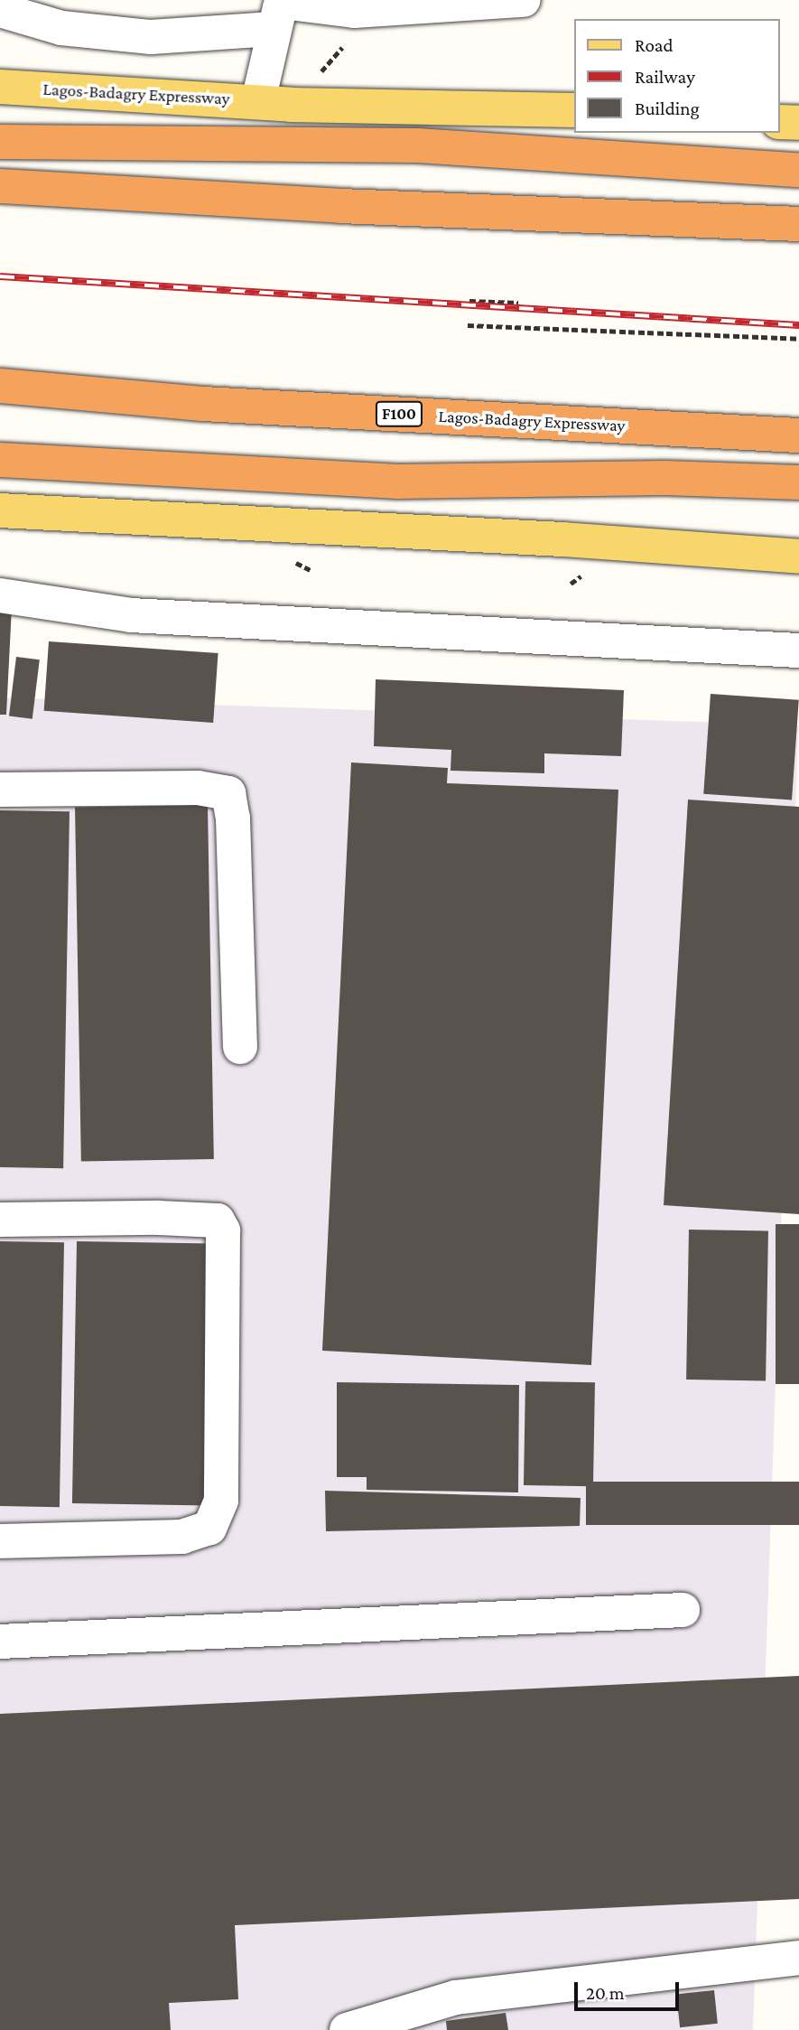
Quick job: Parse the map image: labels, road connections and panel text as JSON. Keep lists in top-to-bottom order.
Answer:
{
  "streets": {
    "highway": ["Lagos-Badagry Expressway", "F100"]
  },
  "legend": ["Road", "Railway", "Building"],
  "scale_bar": "20 m"
}
